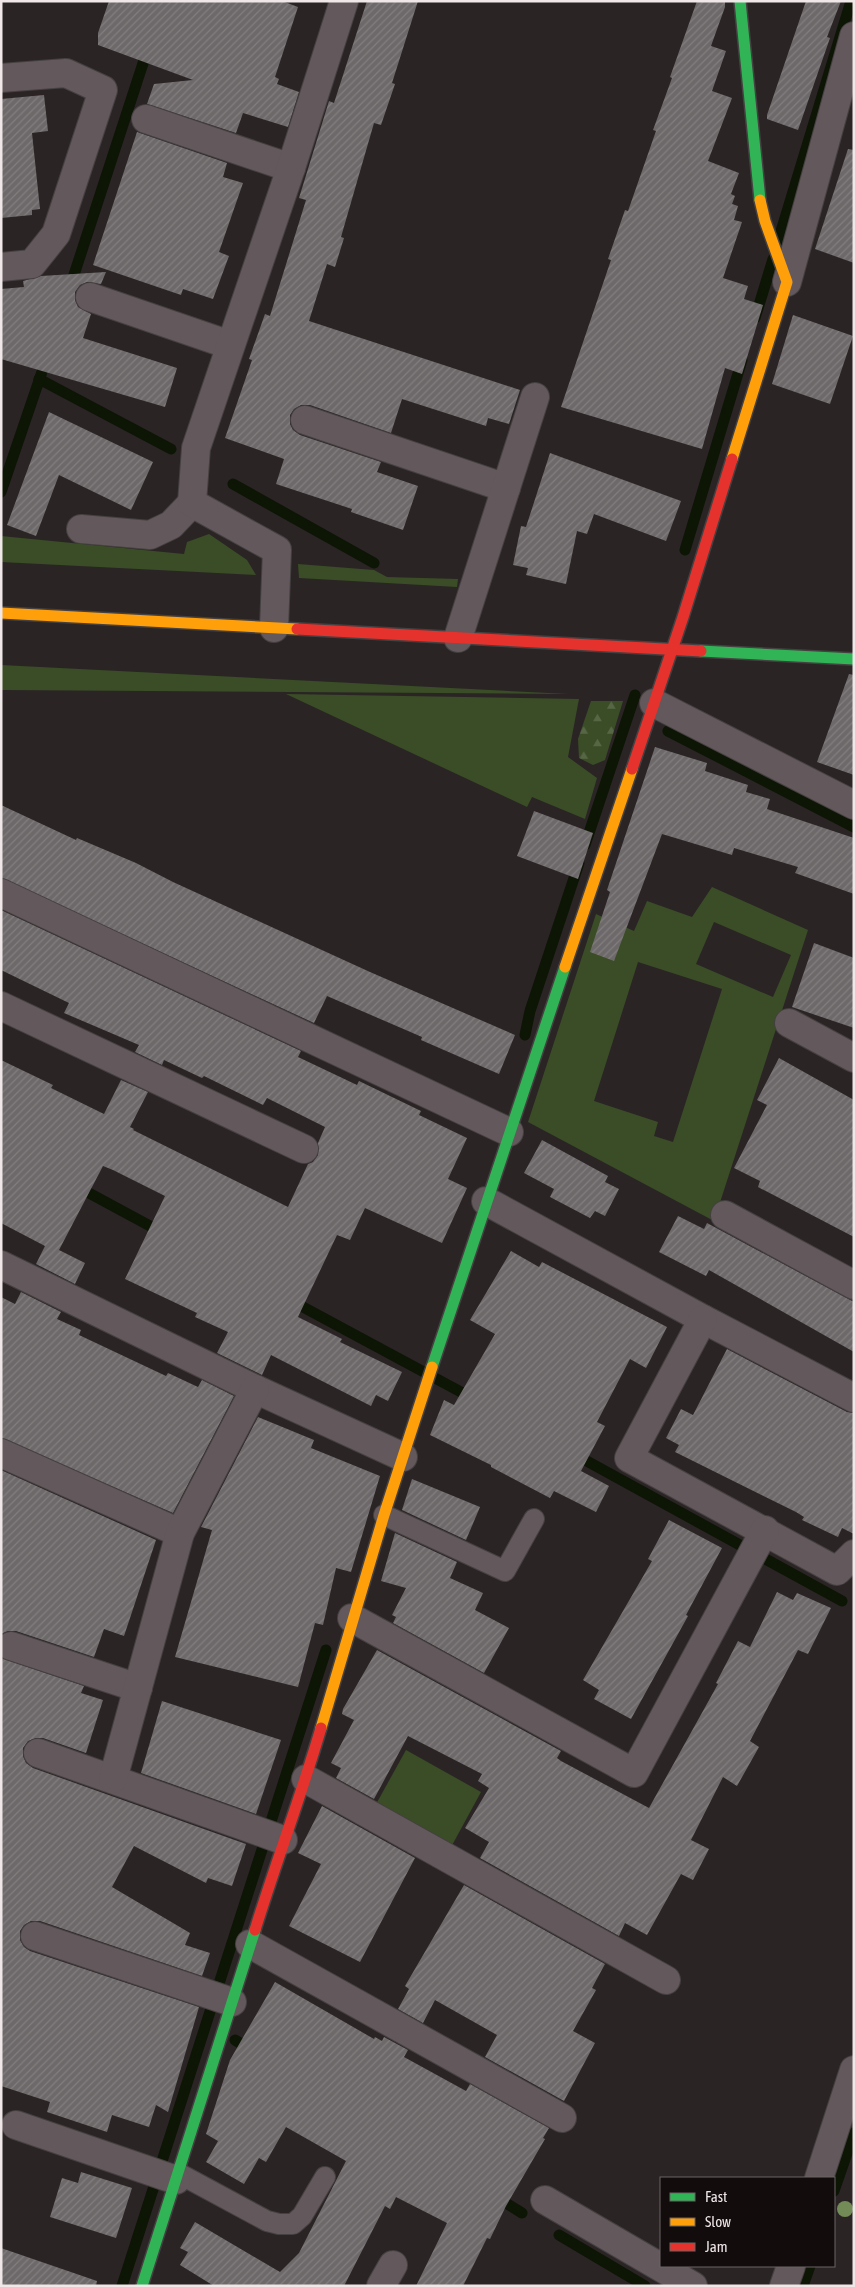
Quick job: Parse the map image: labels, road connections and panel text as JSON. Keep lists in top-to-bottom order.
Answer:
{
  "legend": ["Fast", "Slow", "Jam"]
}
